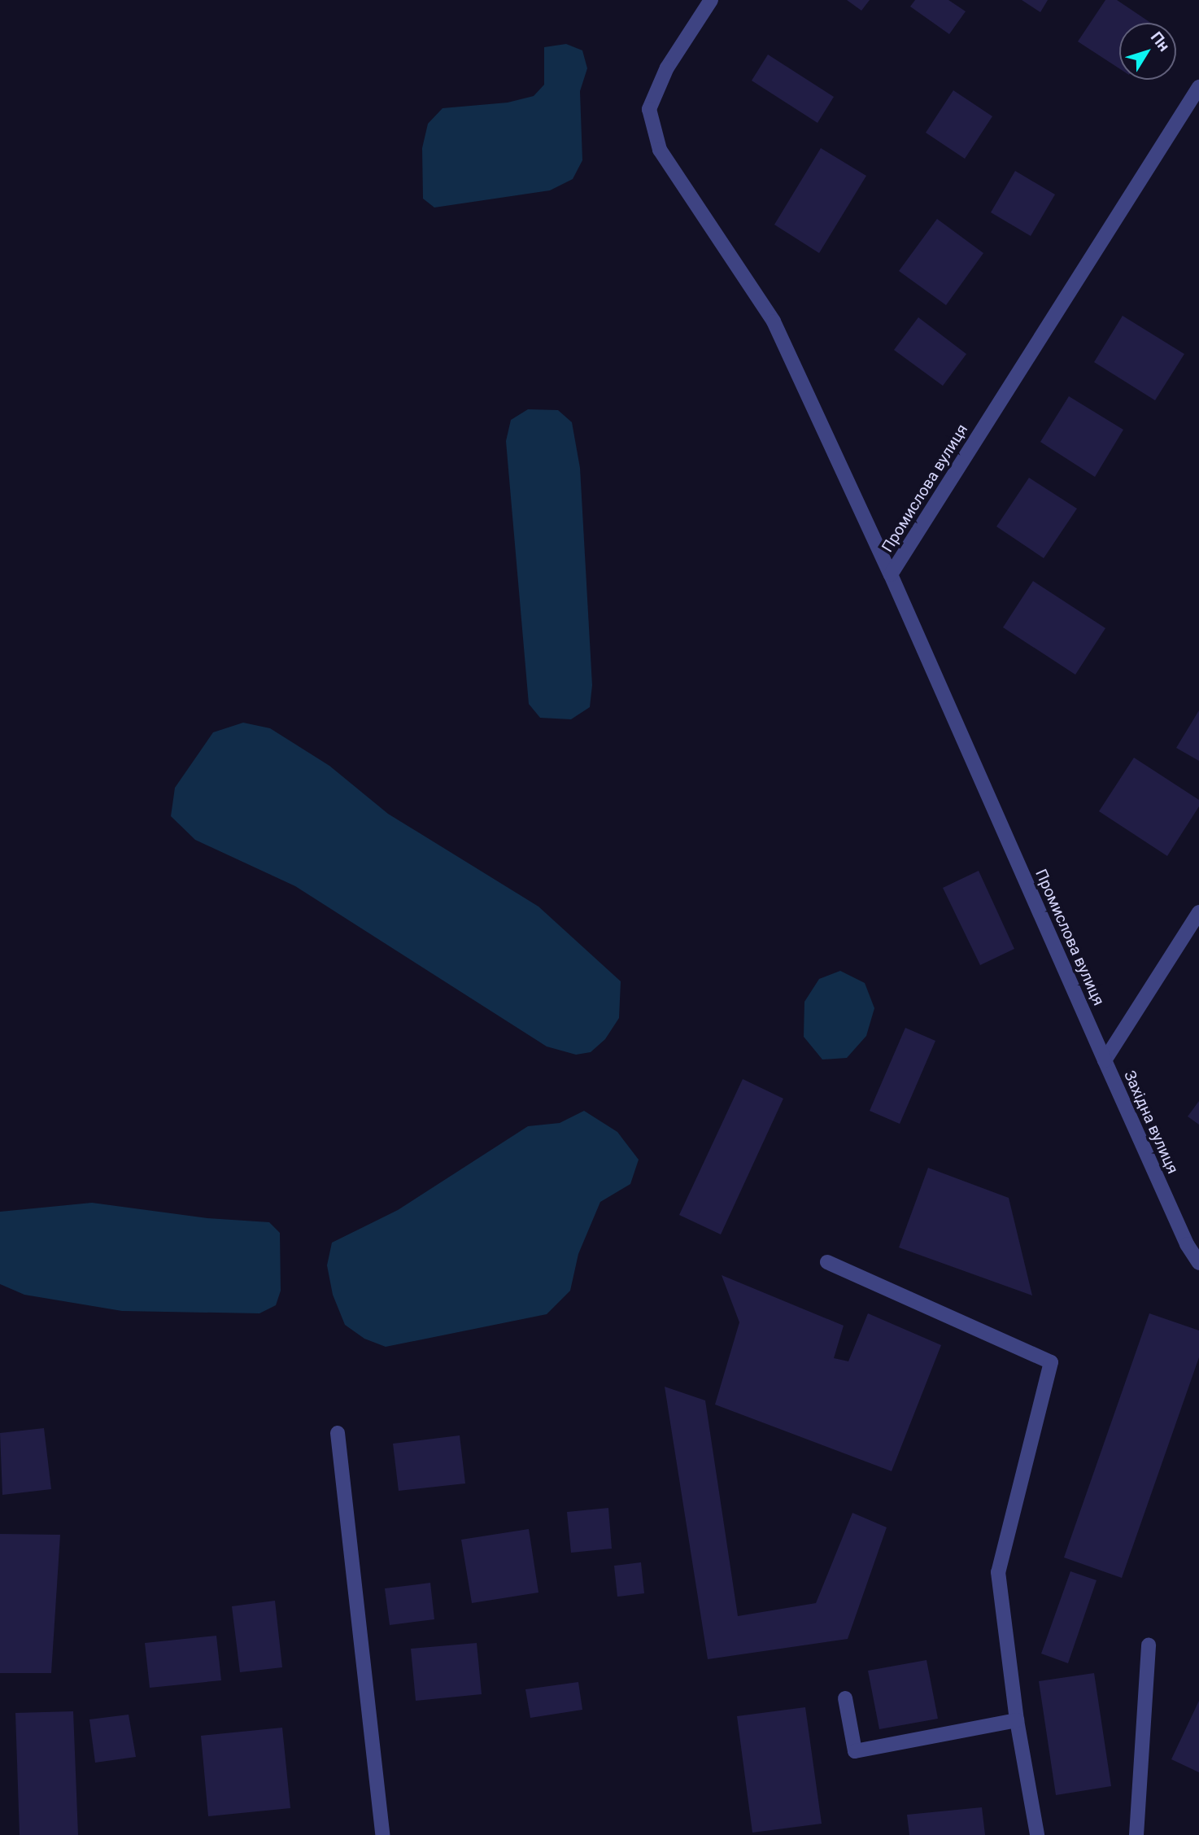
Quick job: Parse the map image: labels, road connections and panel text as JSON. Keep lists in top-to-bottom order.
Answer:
{
  "streets": {
    "street": ["Промислова вулиця", "Західна вулиця"]
  },
  "crossings": [
    ["Промислова вулиця", "Західна вулиця"]
  ],
  "north": "top right"
}
